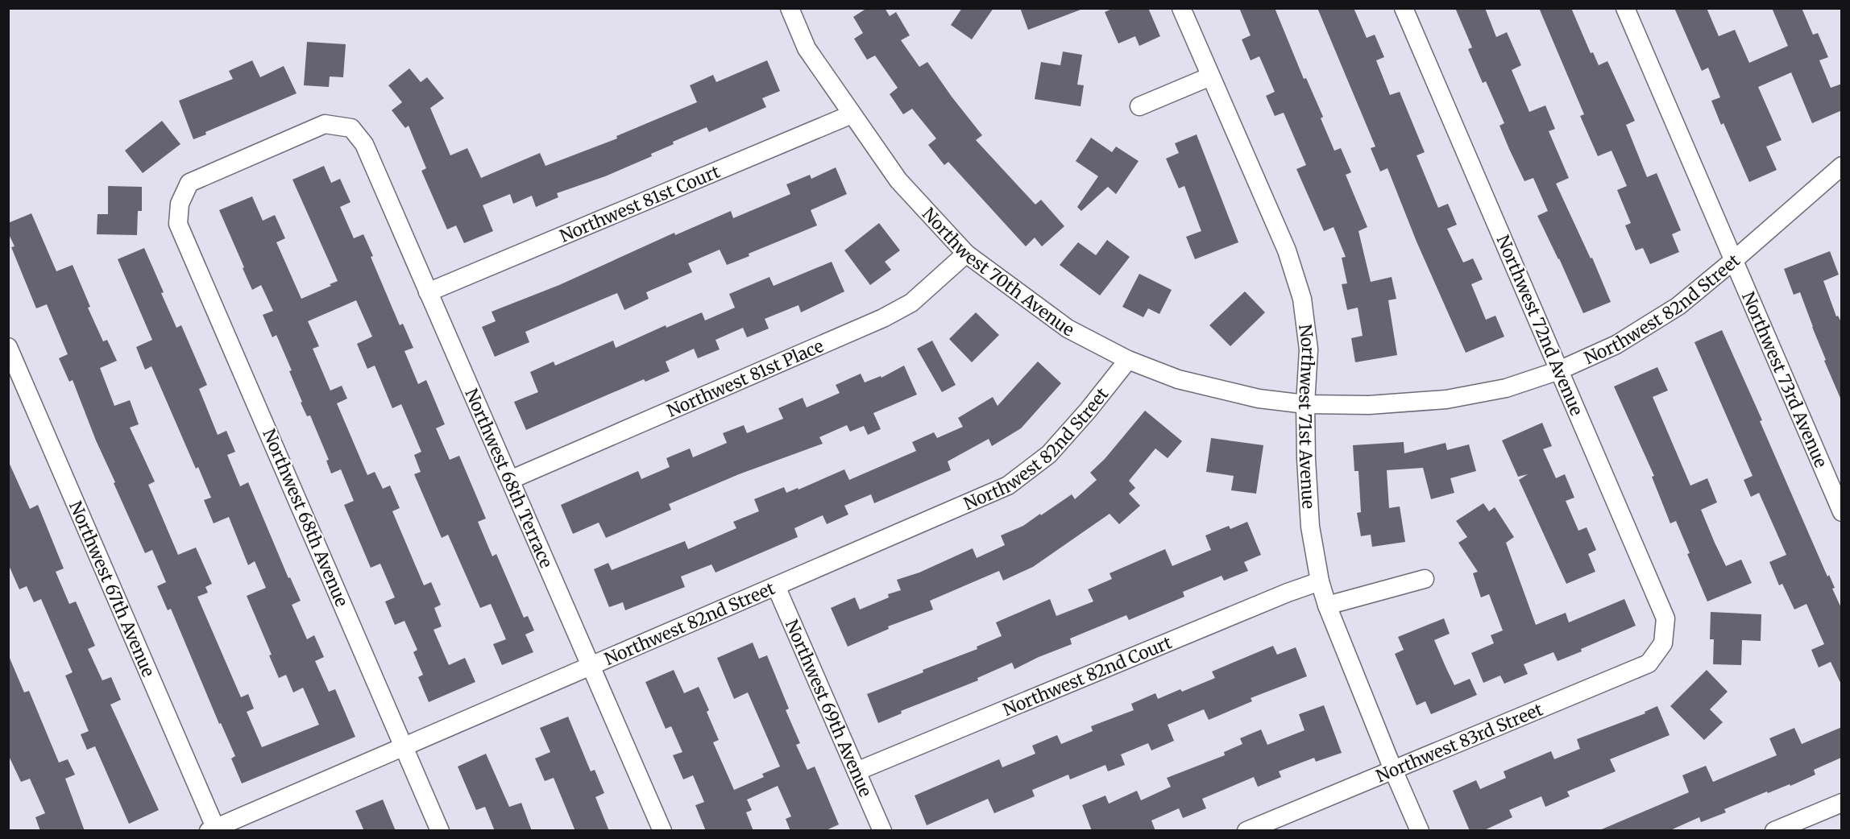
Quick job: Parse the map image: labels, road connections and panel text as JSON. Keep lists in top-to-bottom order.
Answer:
{
  "streets": {
    "street": [
      "Northwest 81st Court",
      "Northwest 70th Avenue",
      "Northwest 82nd Street",
      "Northwest 72nd Avenue",
      "Northwest 81st Place",
      "Northwest 73rd Avenue",
      "Northwest 71st Avenue",
      "Northwest 68th Terrace",
      "Northwest 68th Avenue",
      "Northwest 67th Avenue",
      "Northwest 82nd Court",
      "Northwest 69th Avenue",
      "Northwest 83rd Street"
    ]
  },
  "crossings": [
    ["Northwest 81st Court", "Northwest 70th Avenue"],
    ["Northwest 81st Court", "Northwest 68th Terrace"],
    ["Northwest 70th Avenue", "Northwest 82nd Street"],
    ["Northwest 70th Avenue", "Northwest 81st Place"],
    ["Northwest 70th Avenue", "Northwest 71st Avenue"],
    ["Northwest 82nd Street", "Northwest 72nd Avenue"],
    ["Northwest 82nd Street", "Northwest 73rd Avenue"],
    ["Northwest 82nd Street", "Northwest 71st Avenue"],
    ["Northwest 82nd Street", "Northwest 68th Terrace"],
    ["Northwest 82nd Street", "Northwest 68th Avenue"],
    ["Northwest 82nd Street", "Northwest 67th Avenue"],
    ["Northwest 82nd Street", "Northwest 69th Avenue"],
    ["Northwest 72nd Avenue", "Northwest 83rd Street"],
    ["Northwest 81st Place", "Northwest 68th Terrace"],
    ["Northwest 71st Avenue", "Northwest 82nd Court"],
    ["Northwest 71st Avenue", "Northwest 83rd Street"],
    ["Northwest 68th Terrace", "Northwest 68th Avenue"],
    ["Northwest 82nd Court", "Northwest 69th Avenue"]
  ]
}
